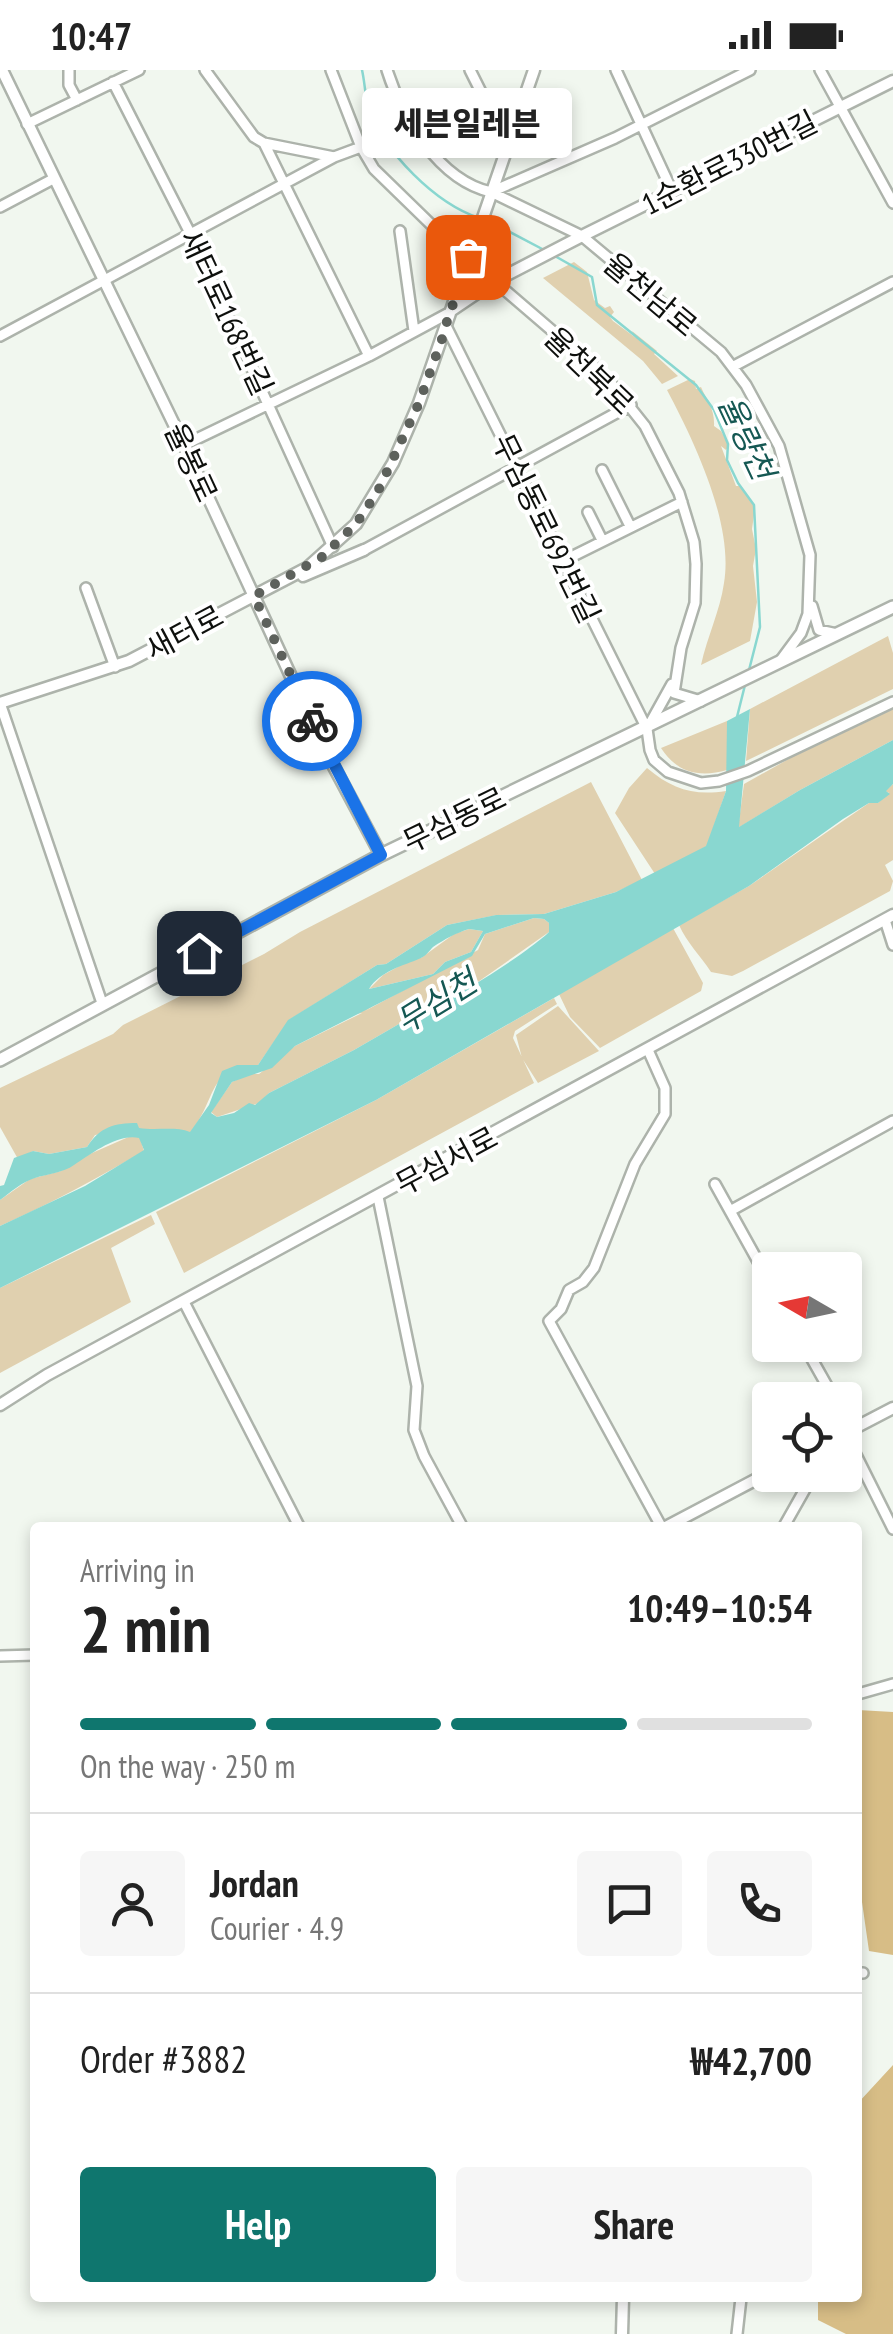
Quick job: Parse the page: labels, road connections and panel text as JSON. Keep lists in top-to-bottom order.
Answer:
{
  "streets": {
    "main road": ["무심동로"],
    "street": [
      "1순환로330번길",
      "율천남로",
      "새터로168번길",
      "율천북로",
      "율봉로",
      "무심동로692번길",
      "새터로",
      "무심서로"
    ]
  },
  "crossings": [
    ["1순환로330번길", "율천남로"],
    ["1순환로330번길", "율천북로"],
    ["1순환로330번길", "새터로"],
    ["율천남로", "새터로"],
    ["새터로168번길", "새터로"],
    ["율천북로", "무심동로692번길"],
    ["율천북로", "새터로"],
    ["율천북로", "무심동로"],
    ["율봉로", "새터로"],
    ["율봉로", "무심동로"],
    ["무심동로692번길", "새터로"],
    ["무심동로692번길", "무심동로"]
  ],
  "water": ["율량천", "무심천"],
  "places": ["세븐일레븐"],
  "north": "left",
  "page": {
    "status": "10:47",
    "bubble": "세븐일레븐",
    "heading": ["2 min", "Arriving in", "10:49–10:54"],
    "panel": [
      "Jordan",
      "Courier · 4.9",
      "Order #3882",
      "₩42,700"
    ],
    "bar": "On the way · 250 m",
    "buttons": ["Help", "Share"]
  }
}
